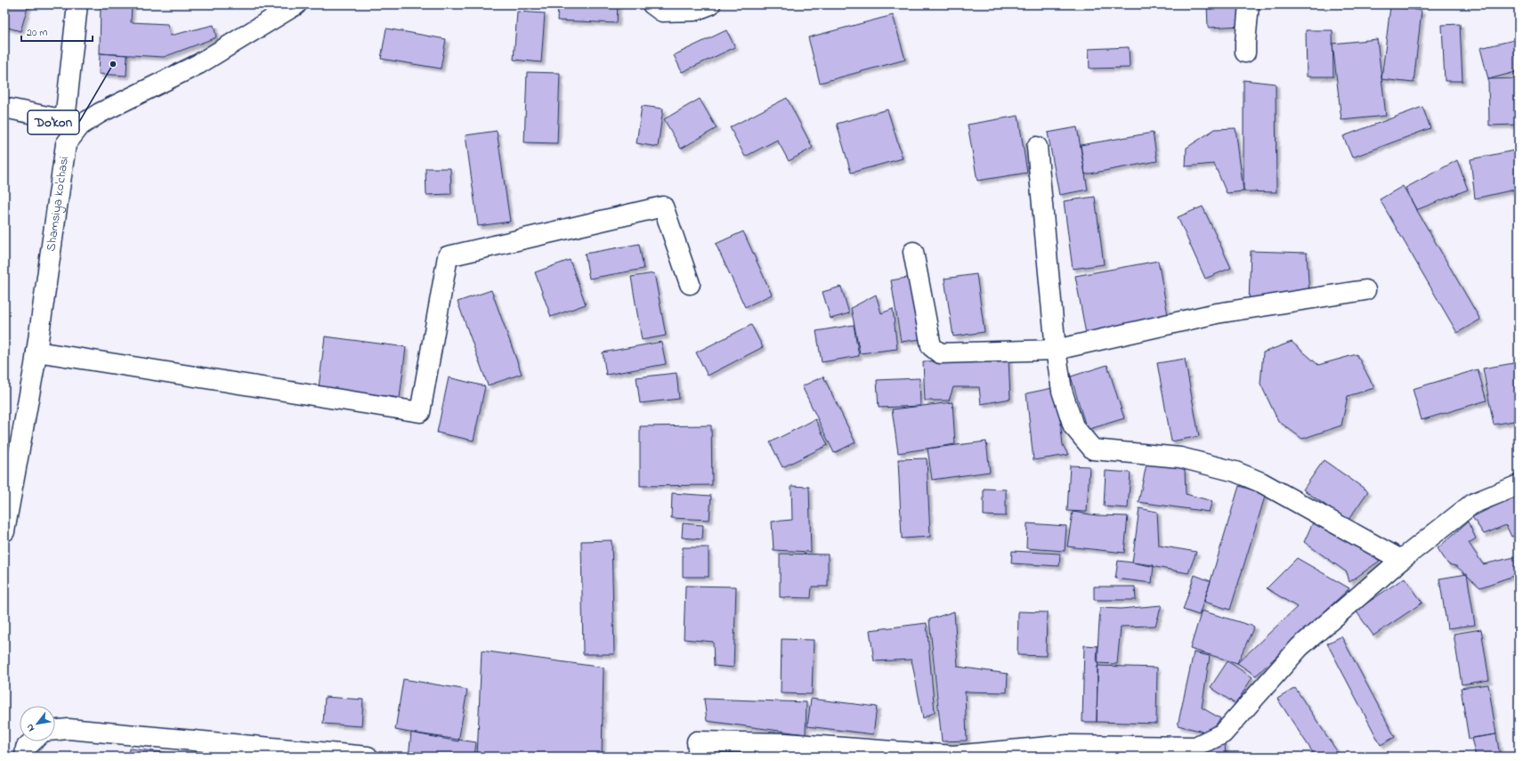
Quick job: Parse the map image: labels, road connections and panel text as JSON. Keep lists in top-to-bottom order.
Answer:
{
  "streets": {
    "street": ["Shamsiya ko'chasi"]
  },
  "places": ["Do'kon"],
  "scale_bar": "20 m",
  "north": "bottom left"
}
